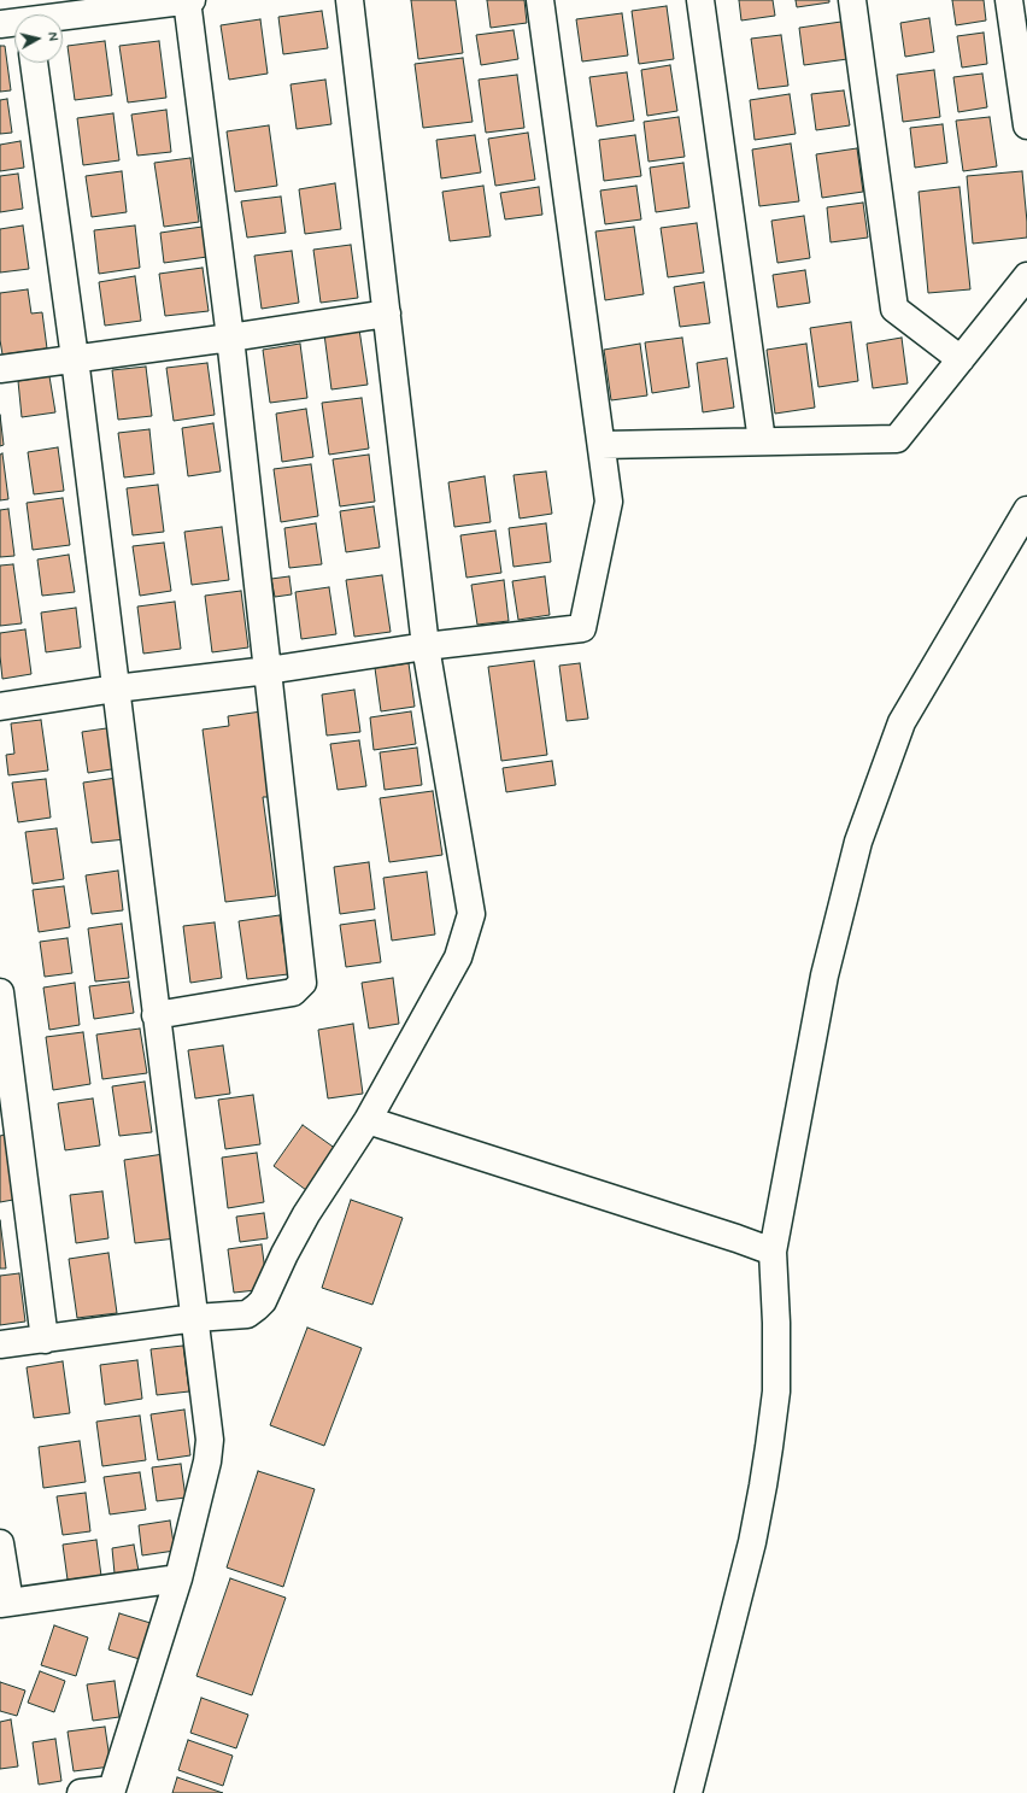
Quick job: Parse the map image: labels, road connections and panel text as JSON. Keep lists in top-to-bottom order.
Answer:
{
  "north": "right"
}
